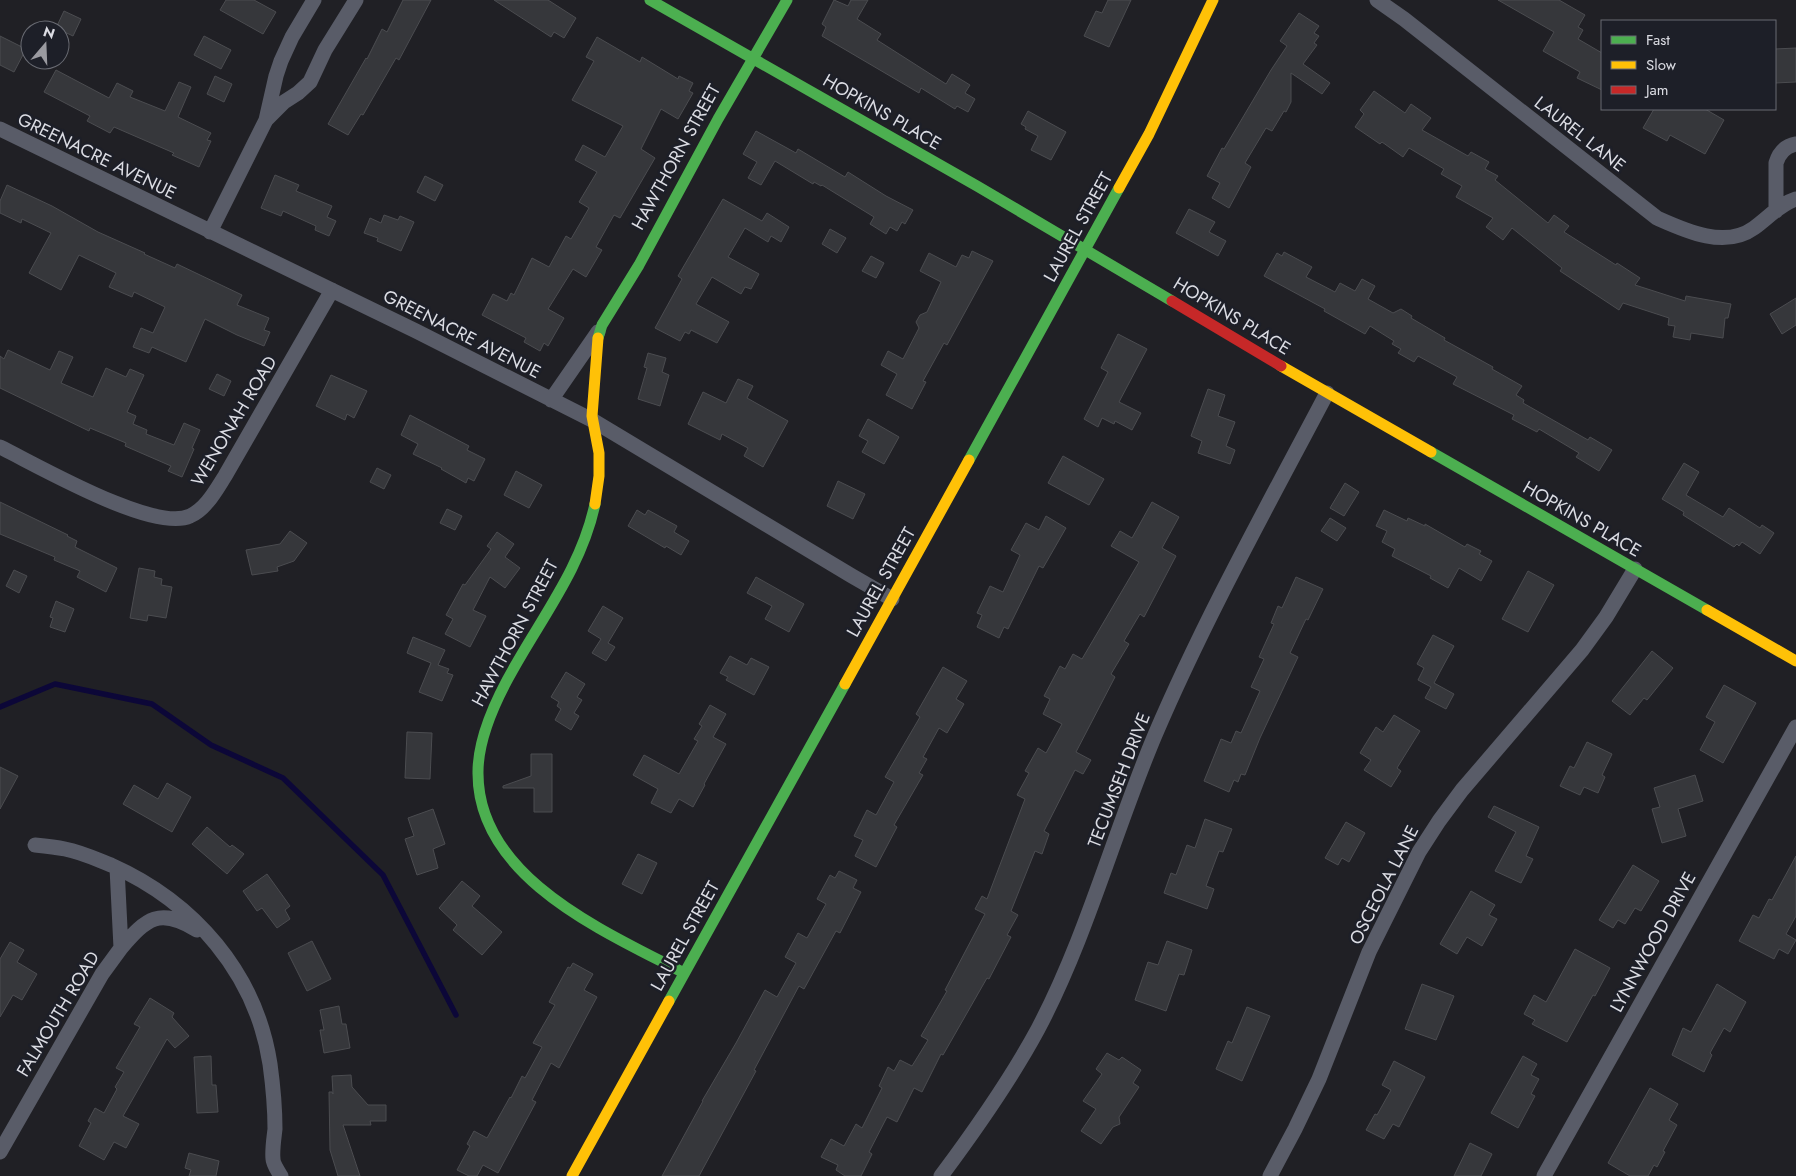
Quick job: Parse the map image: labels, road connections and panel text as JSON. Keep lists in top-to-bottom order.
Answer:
{
  "streets": {
    "street": [
      "HOPKINS PLACE",
      "LAUREL LANE",
      "GREENACRE AVENUE",
      "HAWTHORN STREET",
      "LAUREL STREET",
      "WENONAH ROAD",
      "TECUMSEH DRIVE",
      "OSCEOLA LANE",
      "LYNNWOOD DRIVE",
      "FALMOUTH ROAD"
    ]
  },
  "crossings": [
    ["HOPKINS PLACE", "HAWTHORN STREET"],
    ["HOPKINS PLACE", "LAUREL STREET"],
    ["HOPKINS PLACE", "TECUMSEH DRIVE"],
    ["HOPKINS PLACE", "OSCEOLA LANE"],
    ["GREENACRE AVENUE", "HAWTHORN STREET"],
    ["GREENACRE AVENUE", "LAUREL STREET"],
    ["GREENACRE AVENUE", "WENONAH ROAD"],
    ["HAWTHORN STREET", "LAUREL STREET"]
  ],
  "legend": ["Fast", "Slow", "Jam"],
  "north": "top"
}
